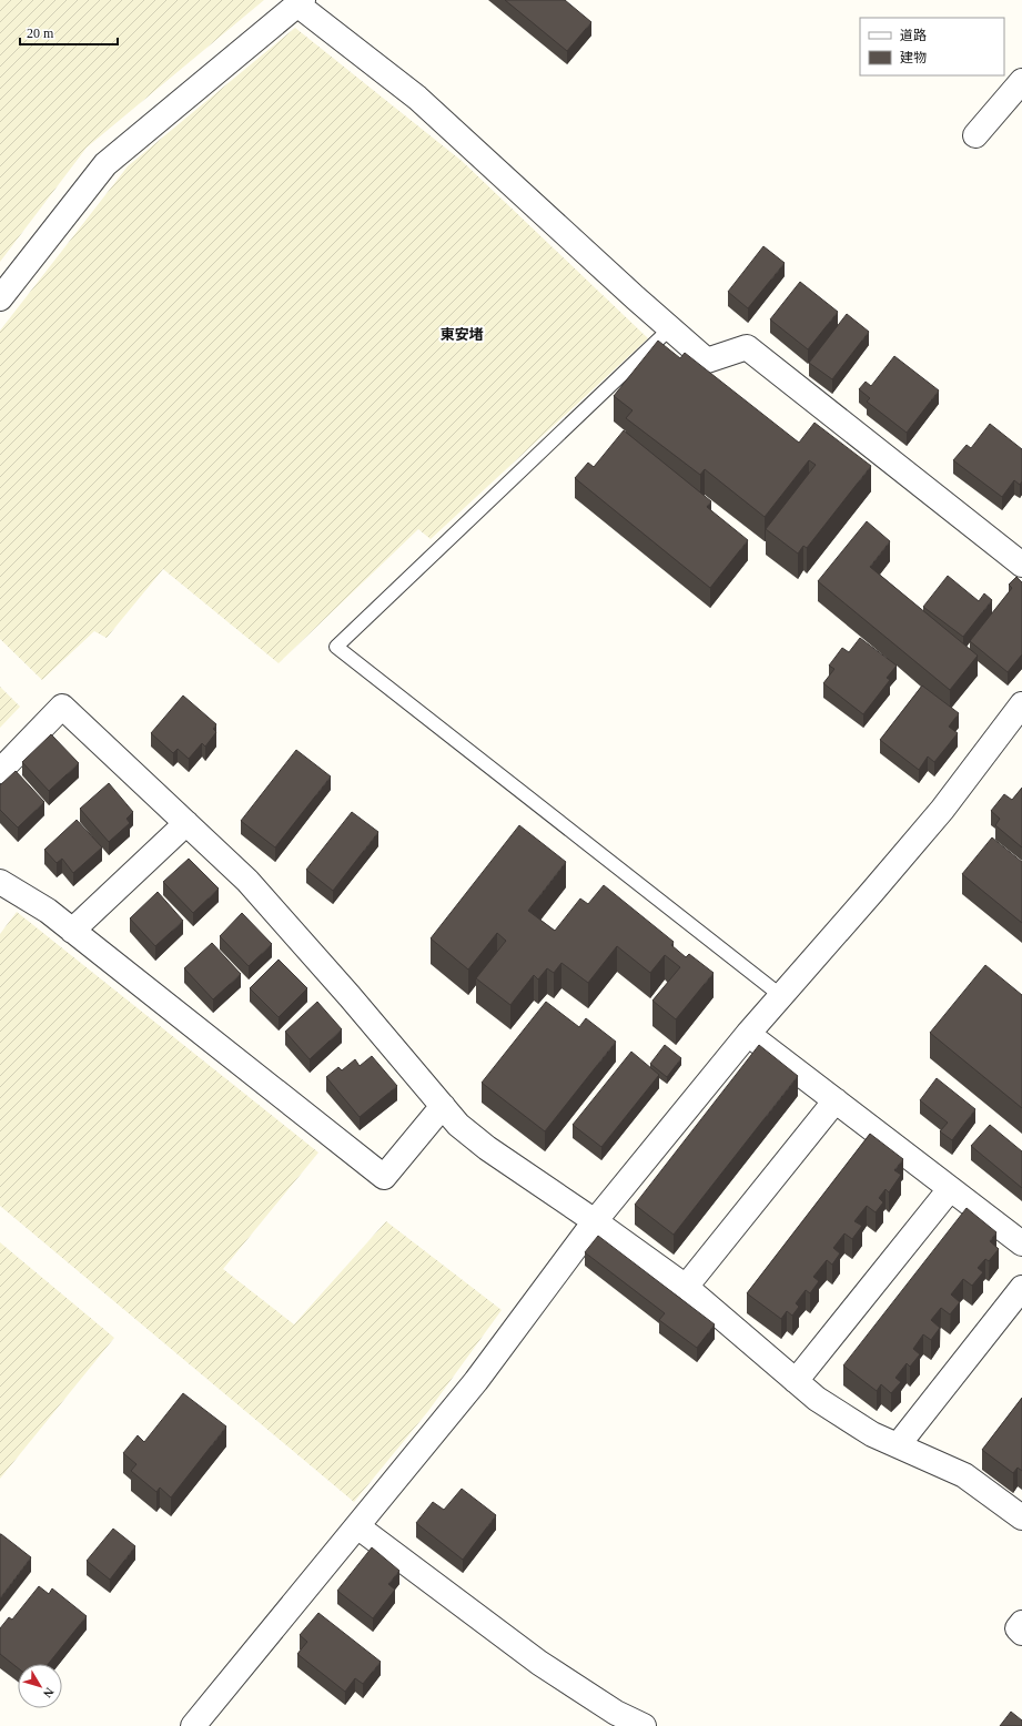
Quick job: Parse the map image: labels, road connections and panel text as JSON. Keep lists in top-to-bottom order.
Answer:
{
  "districts": ["東安堵"],
  "legend": ["道路", "建物"],
  "scale_bar": "20 m",
  "north": "bottom right"
}
